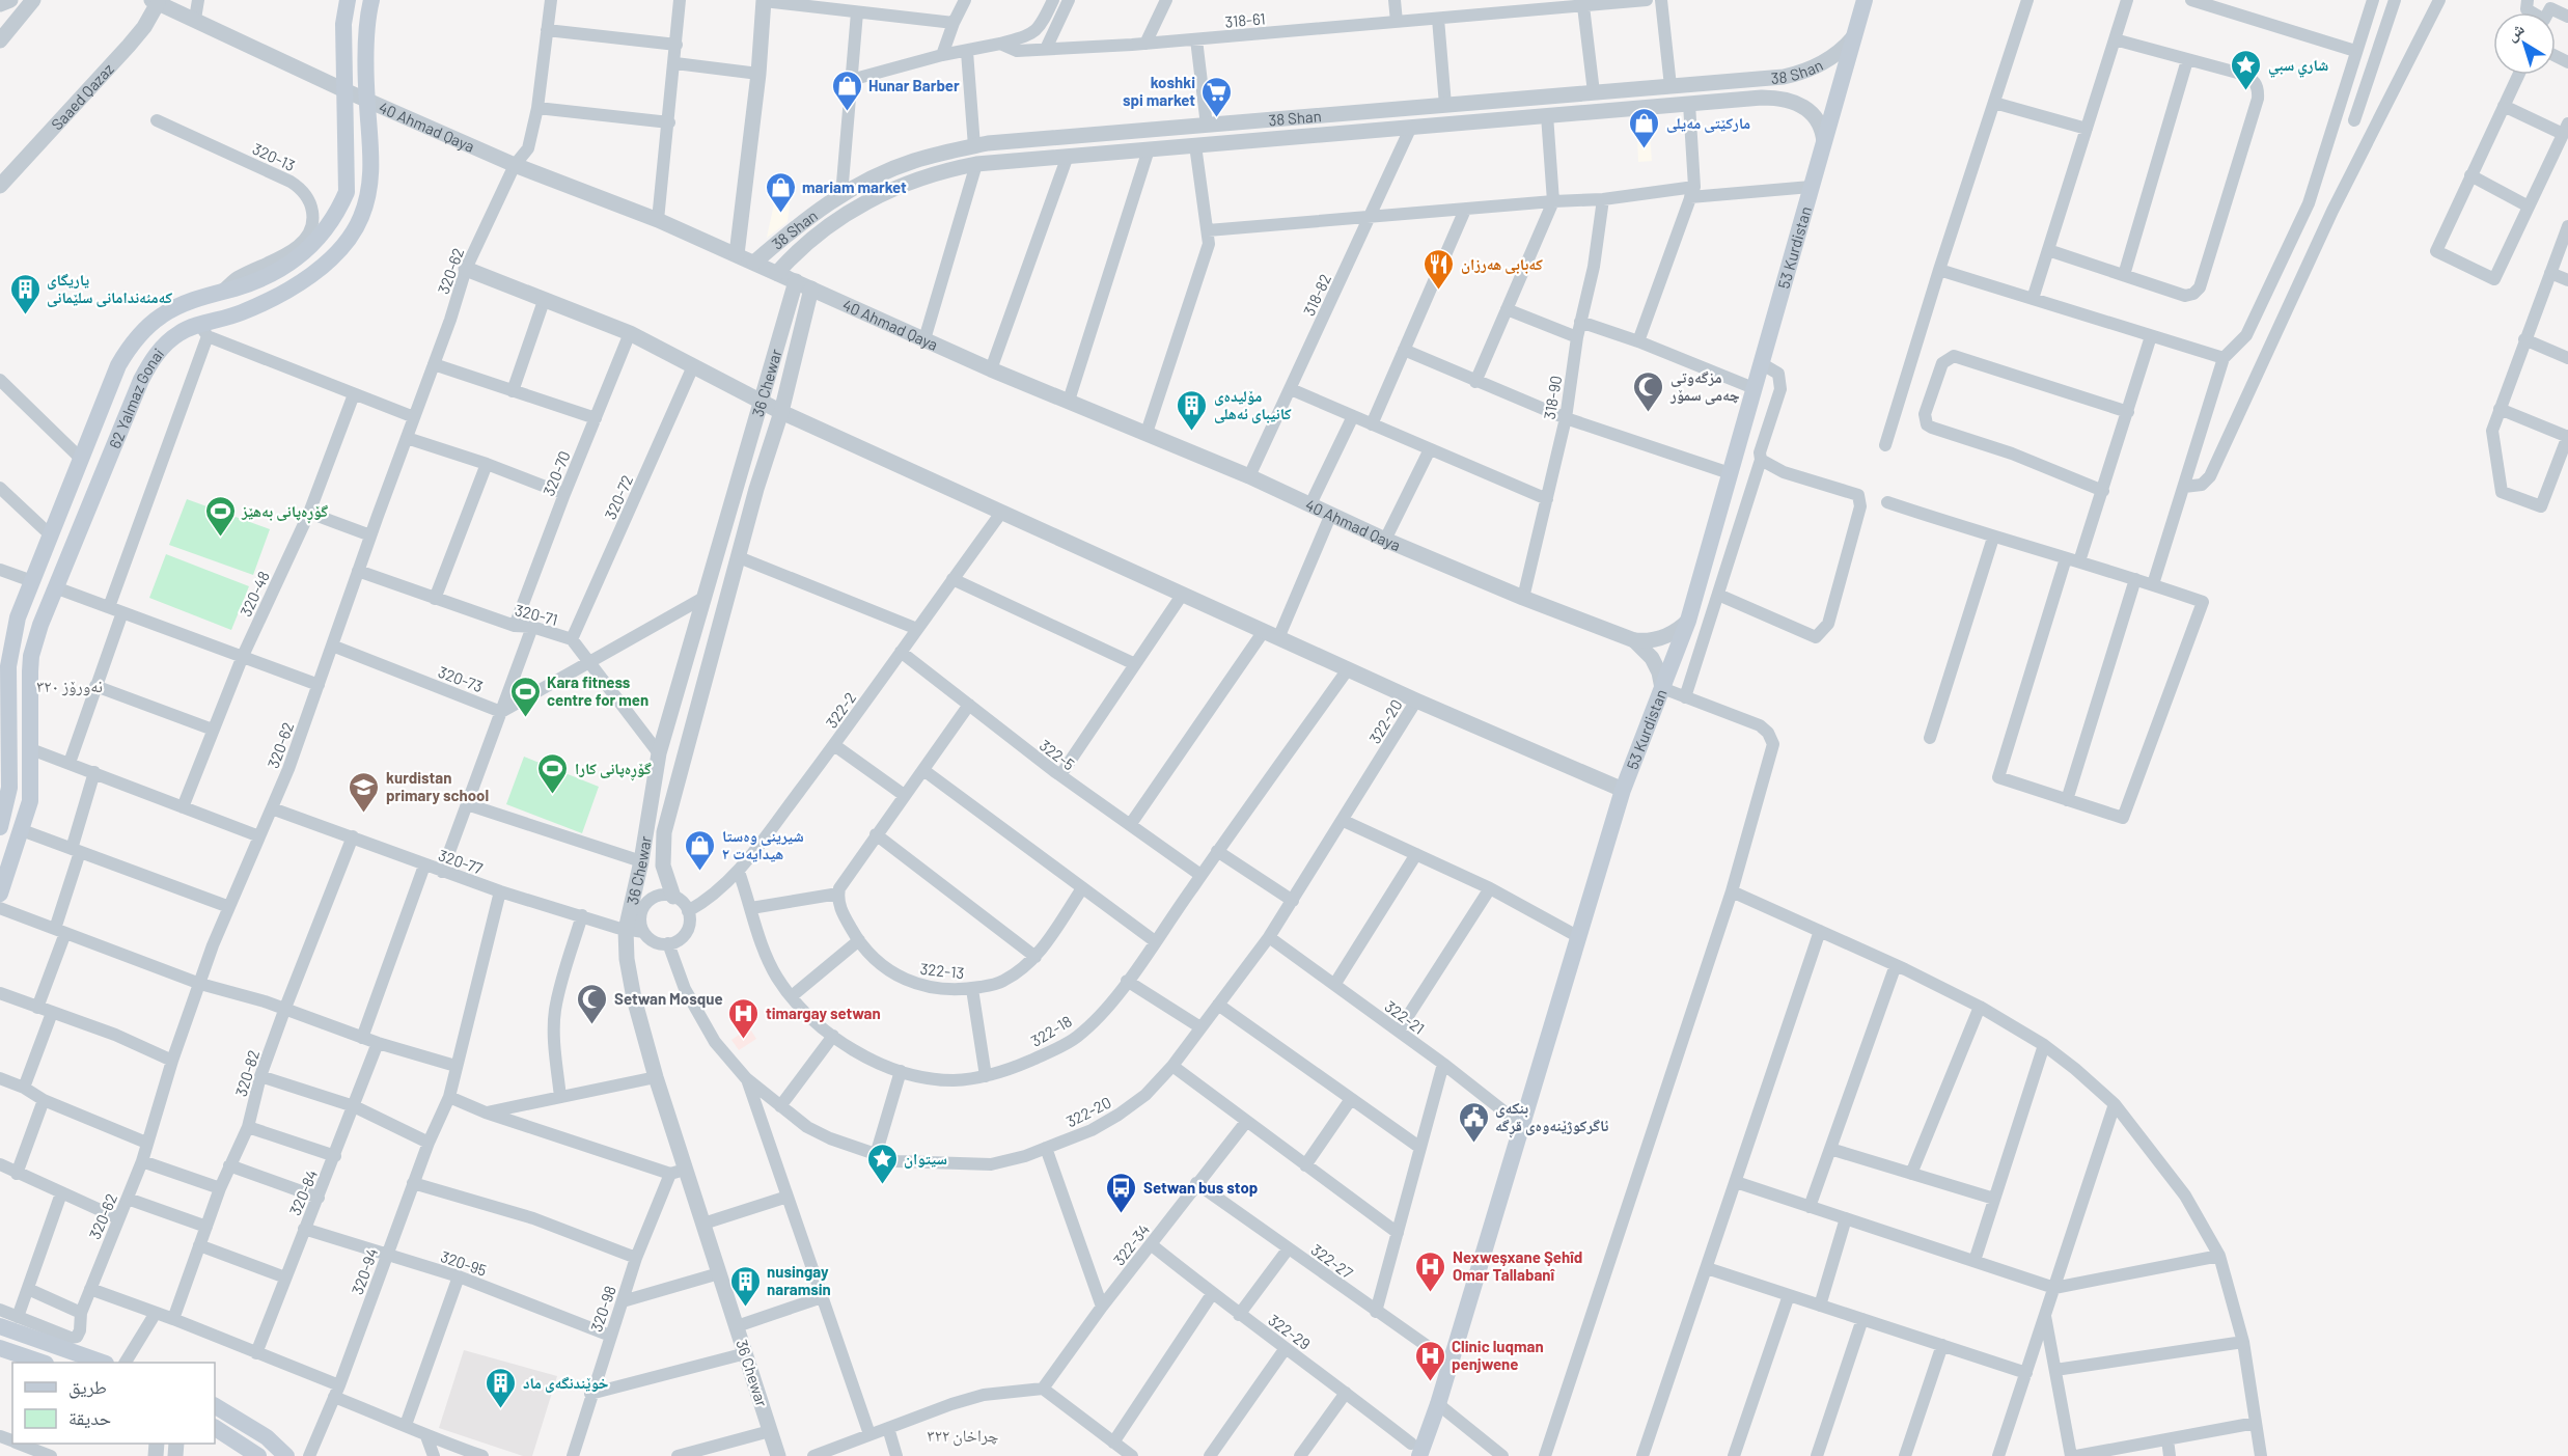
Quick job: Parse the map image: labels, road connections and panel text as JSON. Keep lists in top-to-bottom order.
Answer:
{
  "streets": {
    "main road": ["53 Kurdistan", "62 Yalmaz Gonai"],
    "street": [
      "318-61",
      "38 Shan",
      "Saaed Qazaz",
      "40 Ahmad Qaya",
      "320-13",
      "320-62",
      "318-82",
      "36 Chewar",
      "318-90",
      "320-70",
      "320-72",
      "320-48",
      "320-71",
      "320-73",
      "322-2",
      "322-20",
      "322-5",
      "320-77",
      "322-13",
      "322-21",
      "322-18",
      "320-82",
      "320-84",
      "322-34",
      "322-27",
      "320-95",
      "320-94",
      "320-98",
      "322-29"
    ]
  },
  "crossings": [
    ["38 Shan", "40 Ahmad Qaya"],
    ["38 Shan", "53 Kurdistan"],
    ["38 Shan", "318-82"],
    ["Saaed Qazaz", "40 Ahmad Qaya"],
    ["40 Ahmad Qaya", "53 Kurdistan"],
    ["40 Ahmad Qaya", "320-62"],
    ["40 Ahmad Qaya", "318-82"],
    ["40 Ahmad Qaya", "36 Chewar"],
    ["40 Ahmad Qaya", "318-90"],
    ["40 Ahmad Qaya", "62 Yalmaz Gonai"],
    ["320-13", "62 Yalmaz Gonai"],
    ["53 Kurdistan", "322-21"],
    ["53 Kurdistan", "322-27"],
    ["53 Kurdistan", "322-29"],
    ["320-62", "320-71"],
    ["320-62", "320-73"],
    ["320-62", "320-77"],
    ["36 Chewar", "320-71"],
    ["36 Chewar", "320-77"],
    ["36 Chewar", "320-98"],
    ["320-70", "320-71"],
    ["320-72", "320-71"],
    ["322-2", "322-20"],
    ["322-2", "322-5"],
    ["322-2", "320-77"],
    ["322-2", "322-18"],
    ["322-20", "320-77"],
    ["322-20", "322-21"],
    ["322-5", "322-18"],
    ["320-77", "320-82"],
    ["320-77", "320-94"],
    ["320-84", "320-95"],
    ["322-34", "322-27"],
    ["322-34", "322-29"],
    ["320-95", "320-94"],
    ["320-95", "320-98"]
  ],
  "districts": ["نەورۆز ٣٢٠", "چراخان ٣٢٢"],
  "places": {
    "place": ["شاري سبي", "سيتوان"],
    "shop": [
      "Hunar Barber",
      "مارکێتی مەیلی",
      "mariam market",
      "شیرینی وەستا هیدایەت ٢"
    ],
    "supermarket": ["koshki spi market"],
    "restaurant": ["کەبابی هەرزان"],
    "building": [
      "یاریگای کەمئەندامانی سلێمانی",
      "مۆلیدەی کانیبای ئەهلی",
      "nusingay naramsin",
      "خوێندنگەی ماد"
    ],
    "mosque": ["مزگەوتی چەمی سمۆر", "Setwan Mosque"],
    "sports": ["گۆڕەپانی بەهێز", "Kara fitness centre for men", "گۆڕەپانی کارا"],
    "school or university": ["kurdistan primary school"],
    "hospital": ["timargay setwan", "Nexweşxane Şehîd Omar Tallabanî", "Clinic luqman penjwene"],
    "public building": ["بنکەی ئاگرکوژێنەوەی قڕگە"],
    "bus stop": ["Setwan bus stop"]
  },
  "legend": ["طريق", "حديقة"],
  "north": "top left"
}
